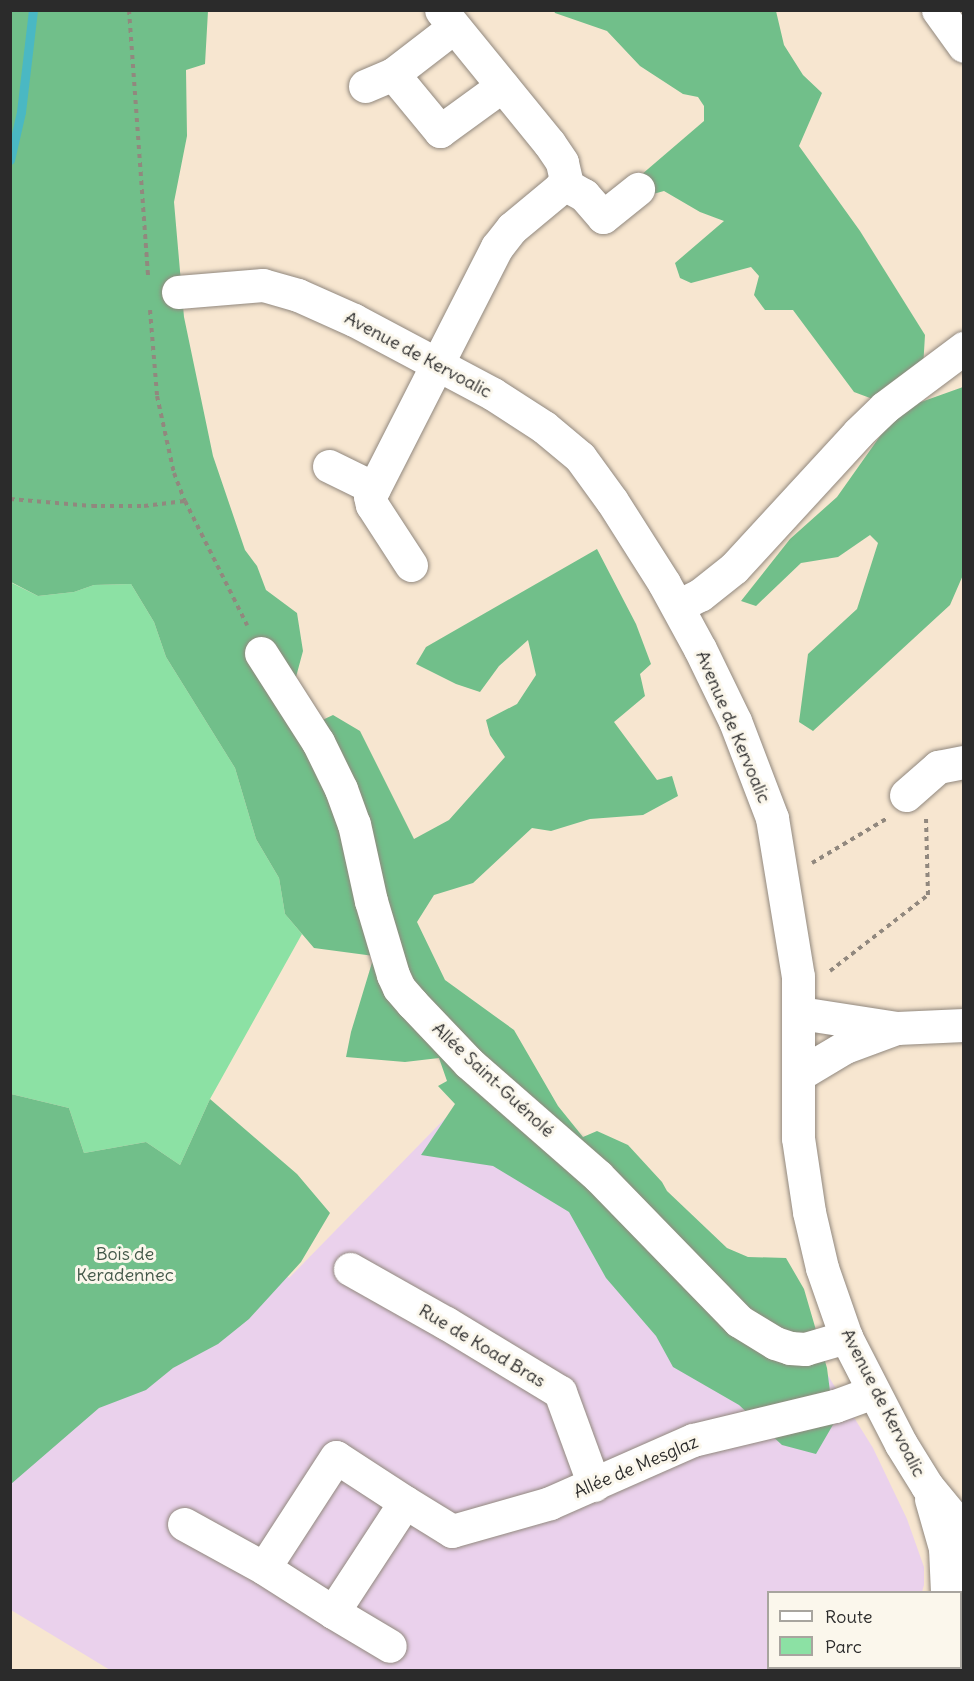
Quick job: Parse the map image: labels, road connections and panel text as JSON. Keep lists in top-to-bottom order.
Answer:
{
  "streets": {
    "street": [
      "Avenue de Kervoalic",
      "Allée Saint-Guénolé",
      "Rue de Koad Bras",
      "Allée de Mesglaz"
    ]
  },
  "crossings": [
    ["Avenue de Kervoalic", "Allée Saint-Guénolé"],
    ["Avenue de Kervoalic", "Allée de Mesglaz"],
    ["Rue de Koad Bras", "Allée de Mesglaz"]
  ],
  "parks": ["Bois de Keradennec"],
  "legend": ["Route", "Parc"]
}
